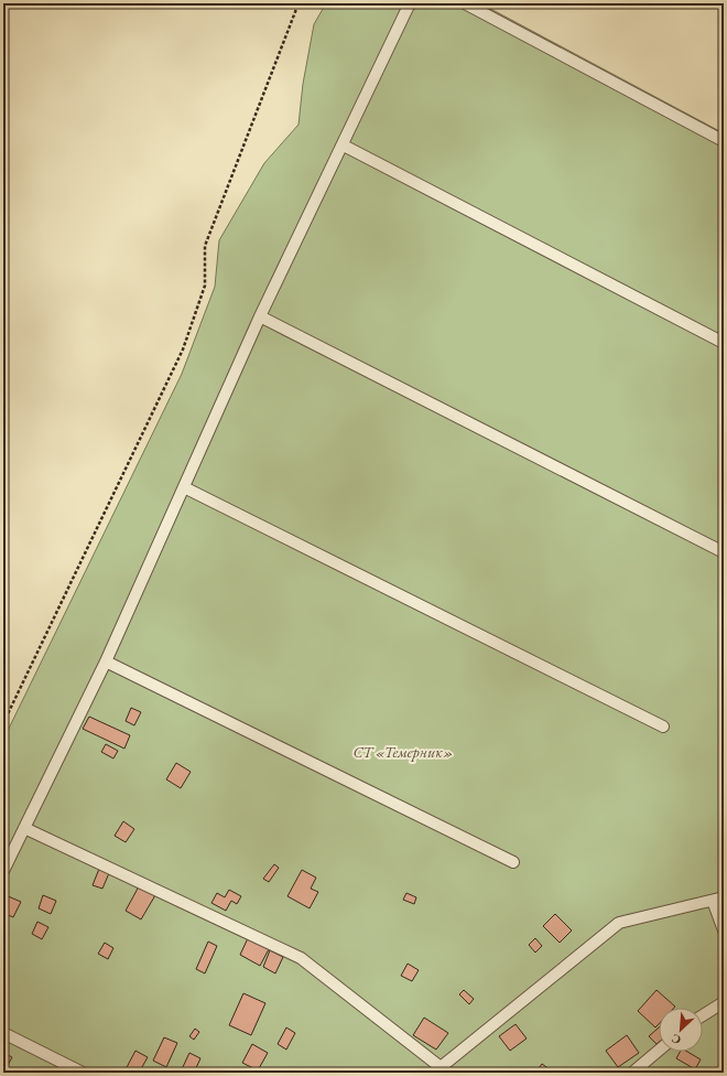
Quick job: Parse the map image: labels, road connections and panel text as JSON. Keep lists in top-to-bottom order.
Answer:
{
  "parks": ["СТ «Темерник»"],
  "north": "bottom left"
}
